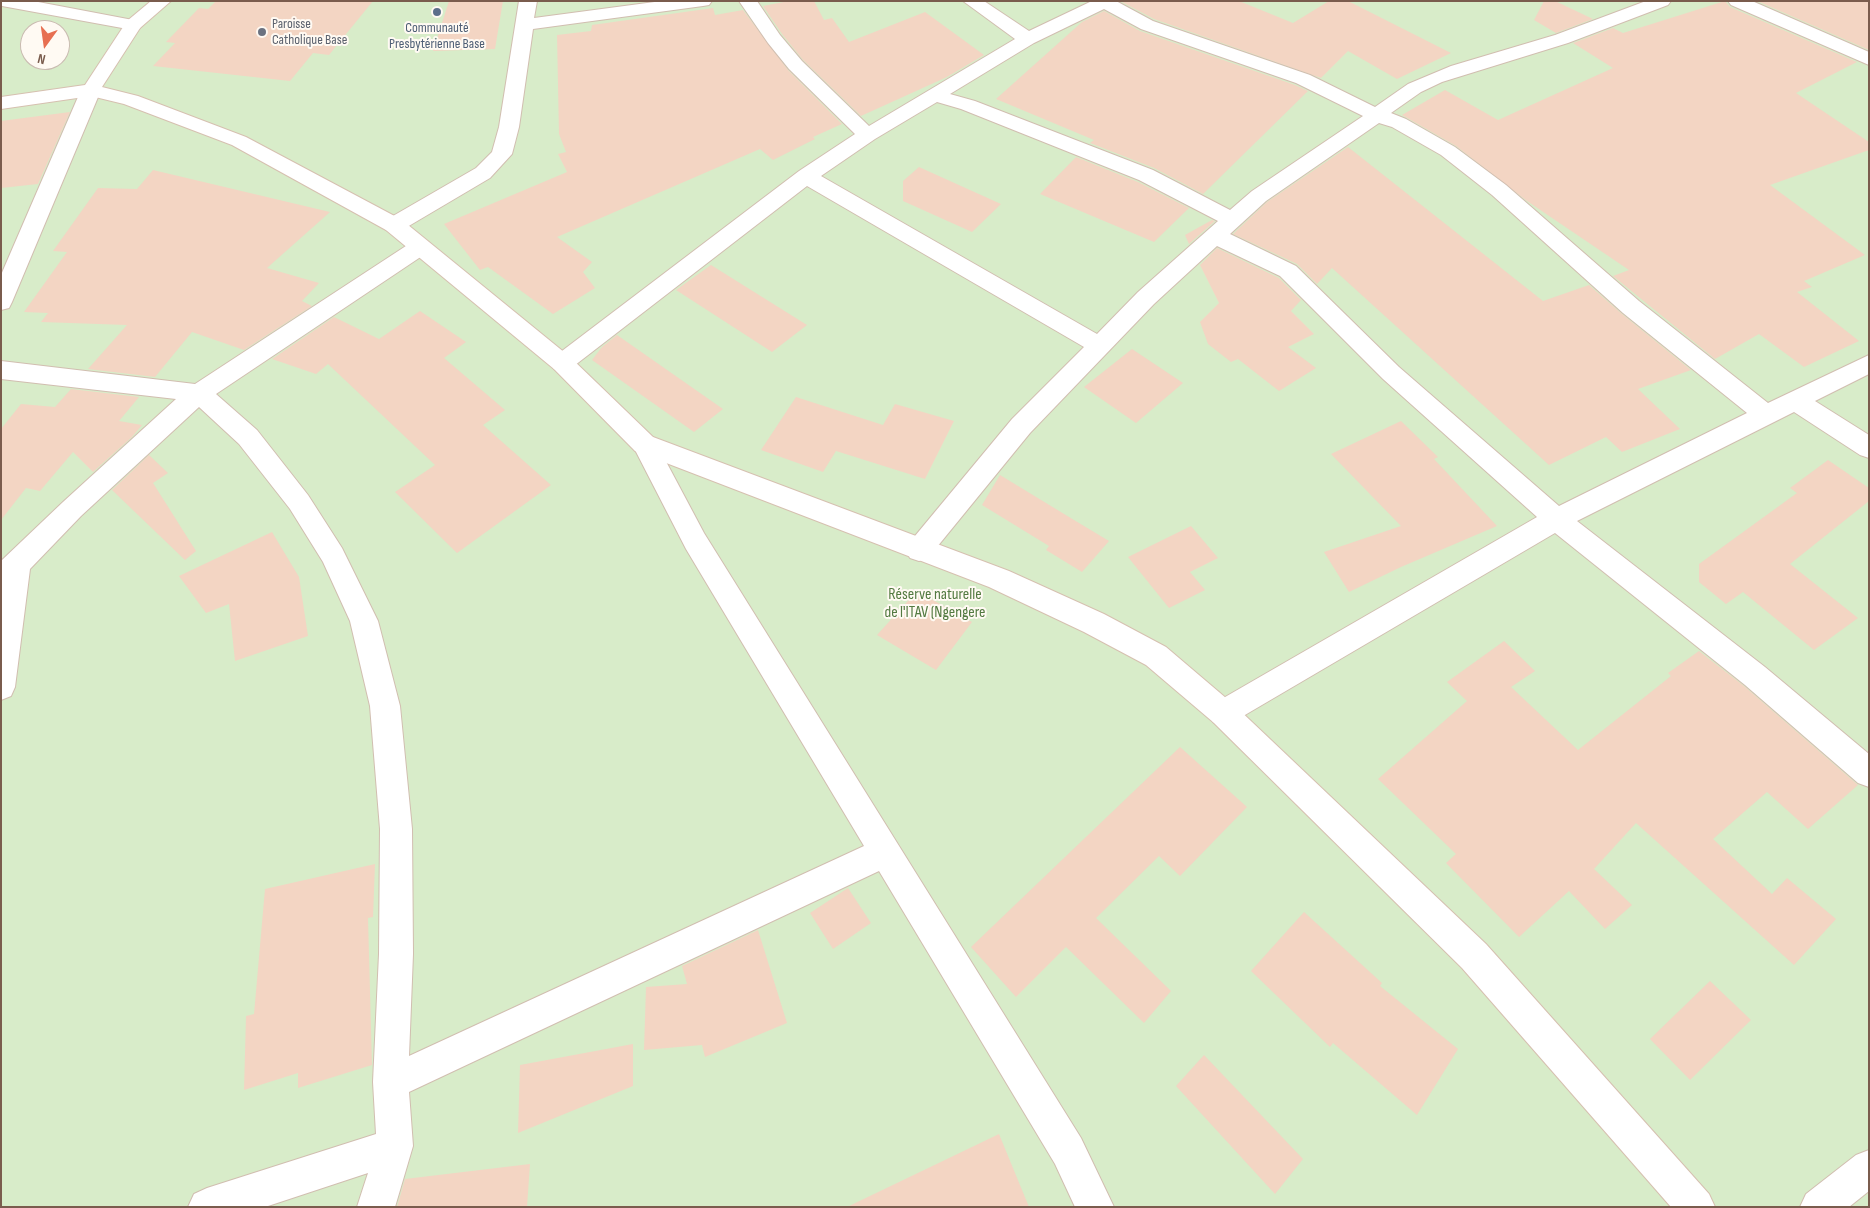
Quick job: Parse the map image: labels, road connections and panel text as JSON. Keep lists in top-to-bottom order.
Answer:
{
  "parks": ["Réserve naturelle de l'ITAV (Ngengere"],
  "places": ["Communauté Presbytérienne Base", "Paroisse Catholique Base"],
  "north": "bottom"
}
